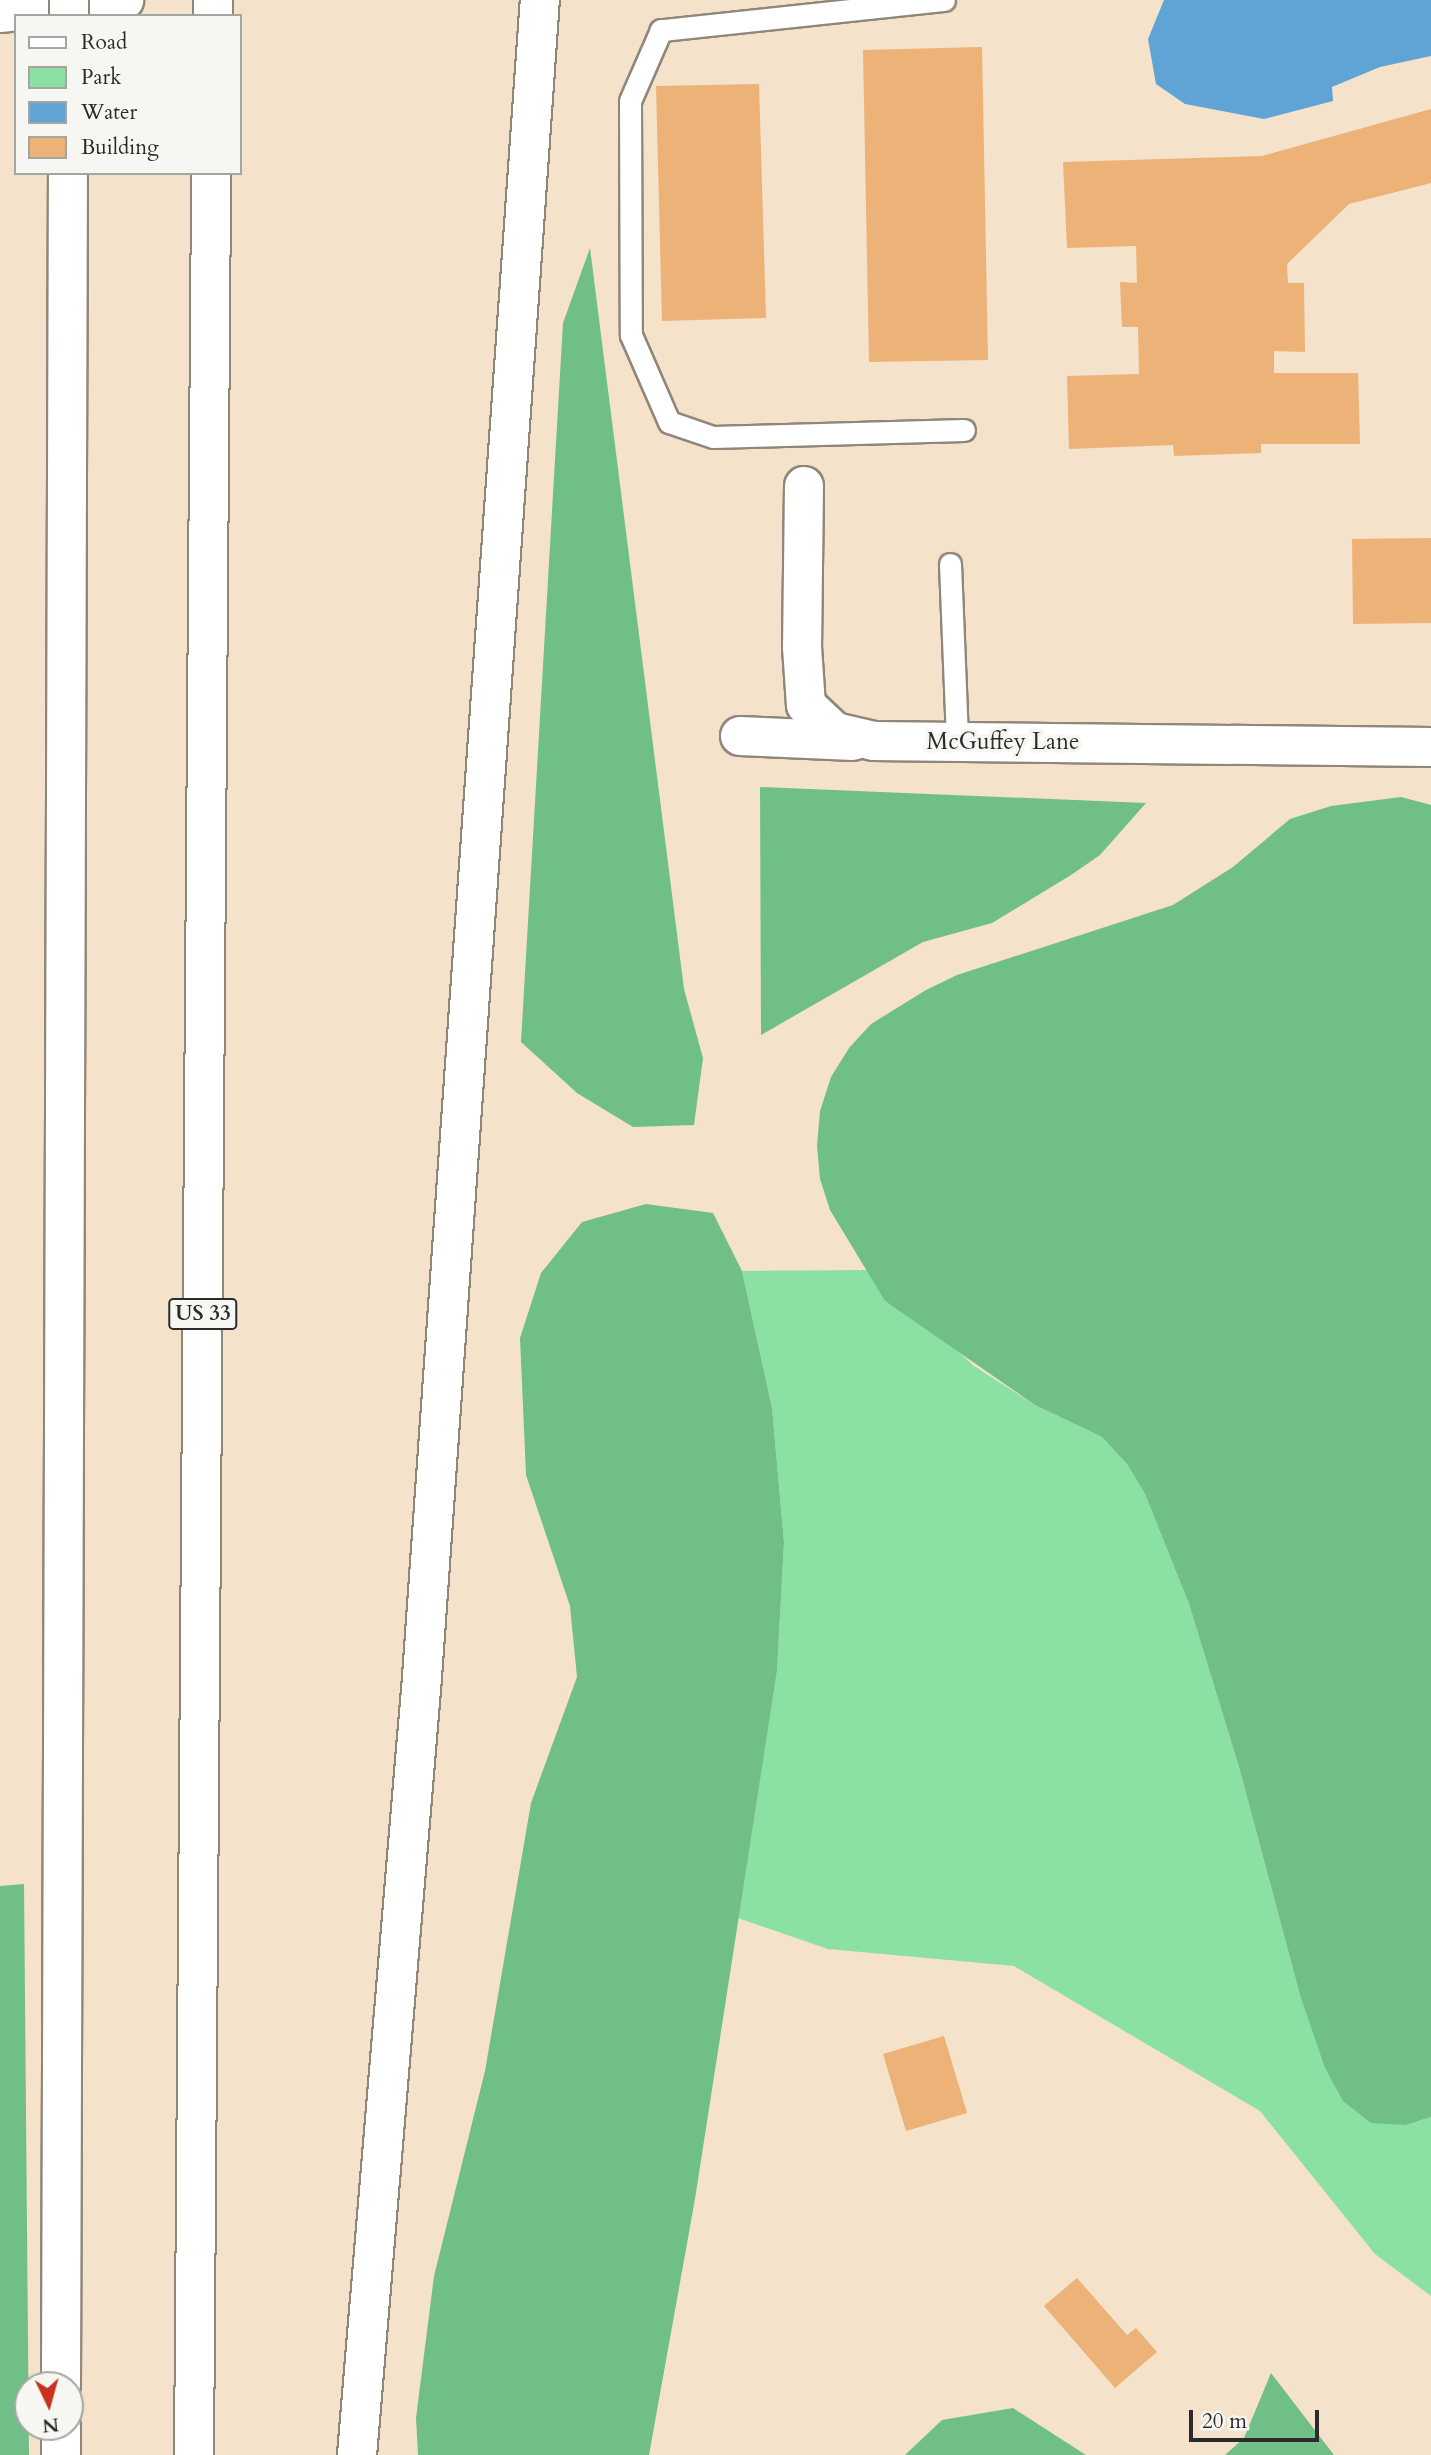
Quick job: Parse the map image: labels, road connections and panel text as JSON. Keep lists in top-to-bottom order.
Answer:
{
  "streets": {
    "main road": ["McGuffey Lane", "US 33"]
  },
  "legend": [
    "Road",
    "Park",
    "Water",
    "Building"
  ],
  "scale_bar": "20 m",
  "north": "bottom"
}
